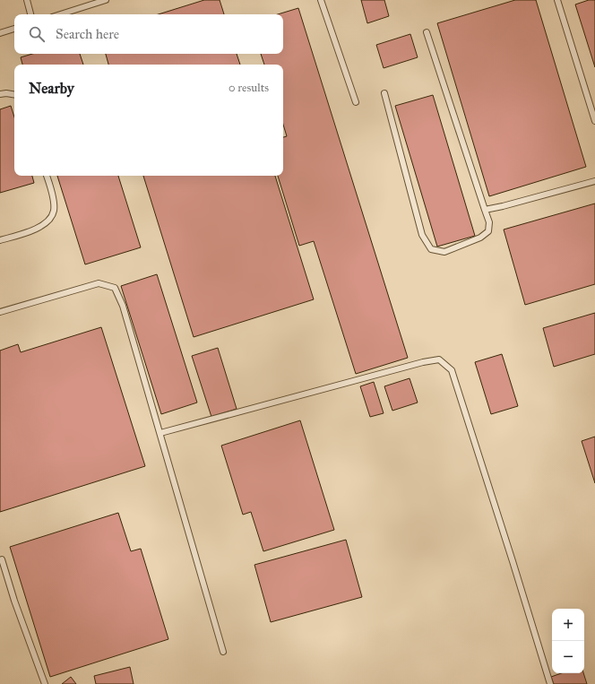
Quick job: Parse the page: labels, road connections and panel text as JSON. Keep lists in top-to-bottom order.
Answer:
{
  "page": {
    "search": "Search here",
    "heading": ["Nearby", "0 results"],
    "map_buttons": ["+", "−"]
  }
}
